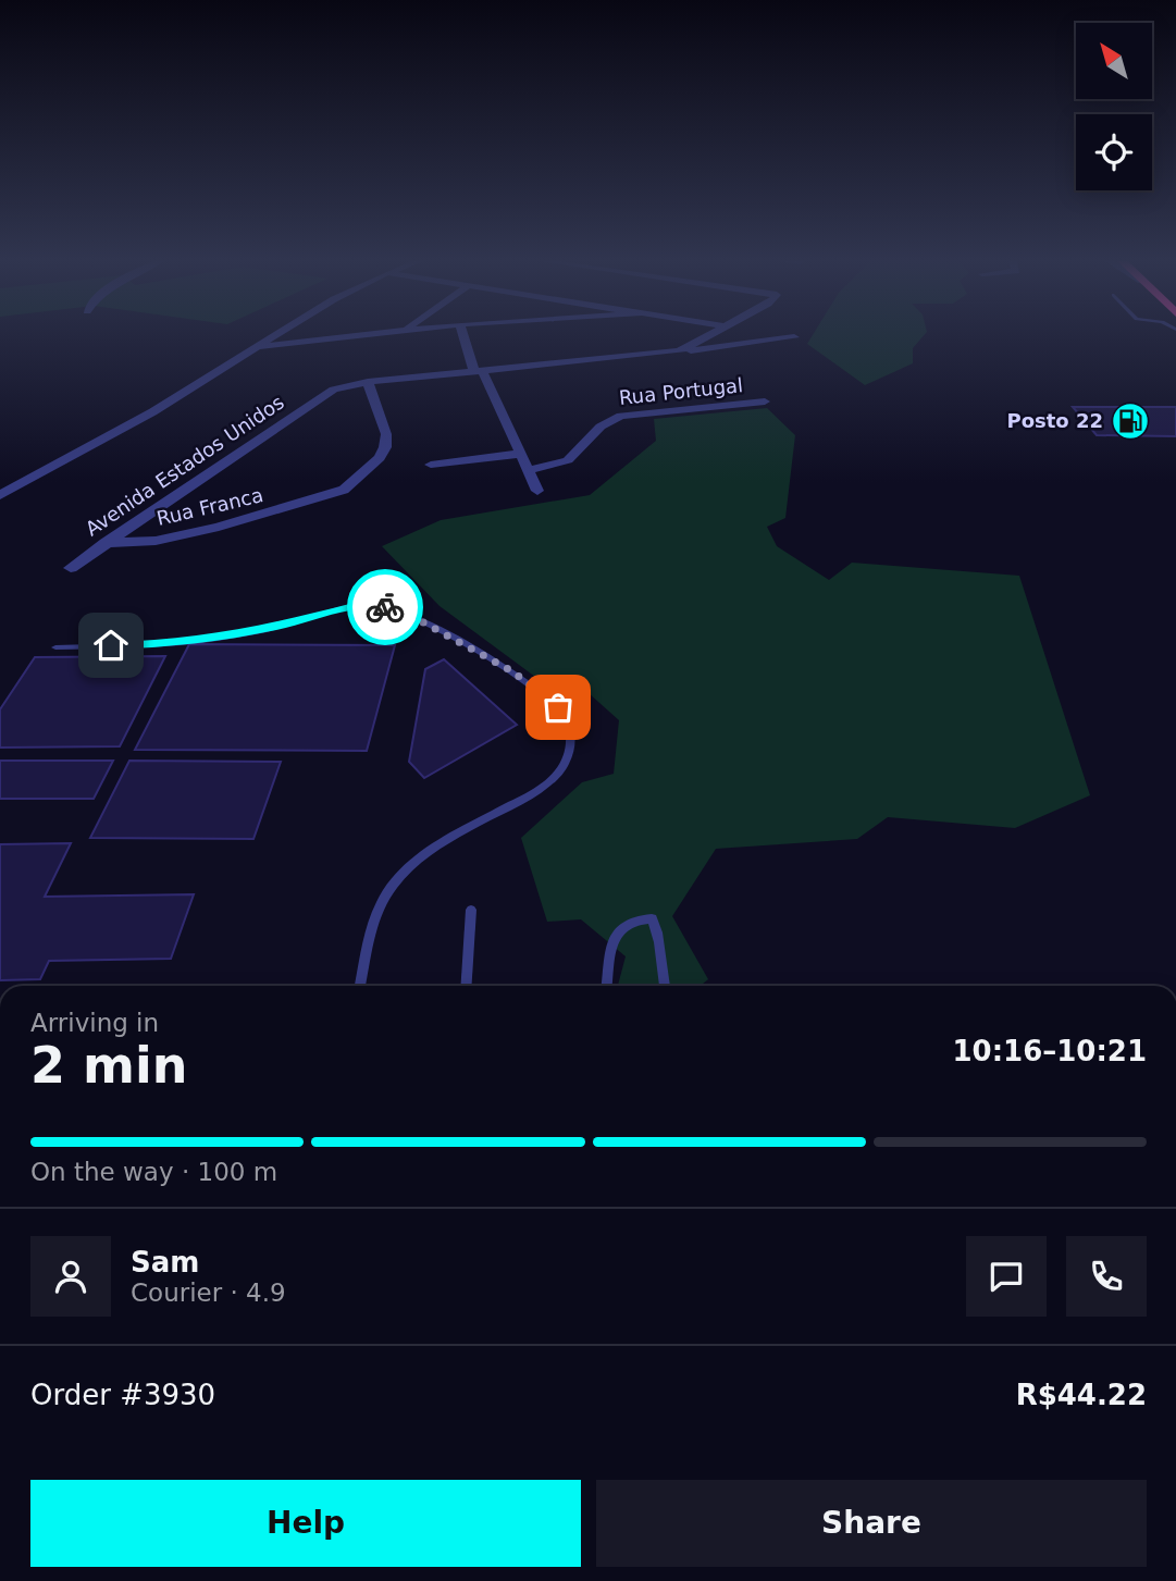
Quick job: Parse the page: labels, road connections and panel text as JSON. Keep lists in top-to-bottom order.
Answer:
{
  "streets": {
    "street": ["Rua Portugal", "Avenida Estados Unidos", "Rua Franca"]
  },
  "crossings": [
    ["Avenida Estados Unidos", "Rua Franca"]
  ],
  "places": {
    "fuel station": ["Posto 22"]
  },
  "north": "top left",
  "page": {
    "heading": ["2 min", "Arriving in", "10:16–10:21"],
    "panel": [
      "Sam",
      "Courier · 4.9",
      "Order #3930",
      "R$44.22"
    ],
    "bar": "On the way · 100 m",
    "buttons": ["Help", "Share"]
  }
}
